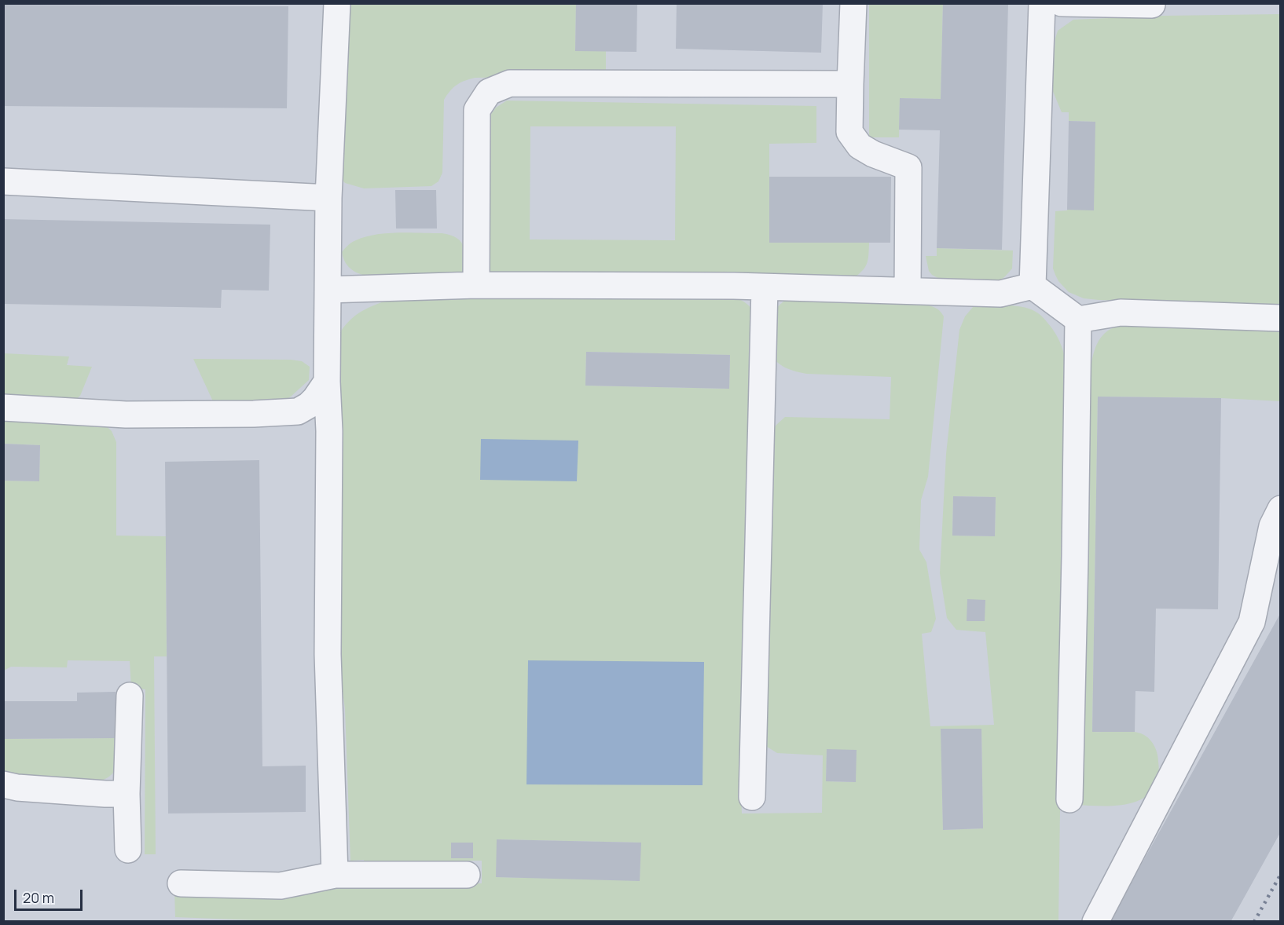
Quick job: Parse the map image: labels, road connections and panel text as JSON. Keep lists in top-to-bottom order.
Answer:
{
  "scale_bar": "20 m"
}
